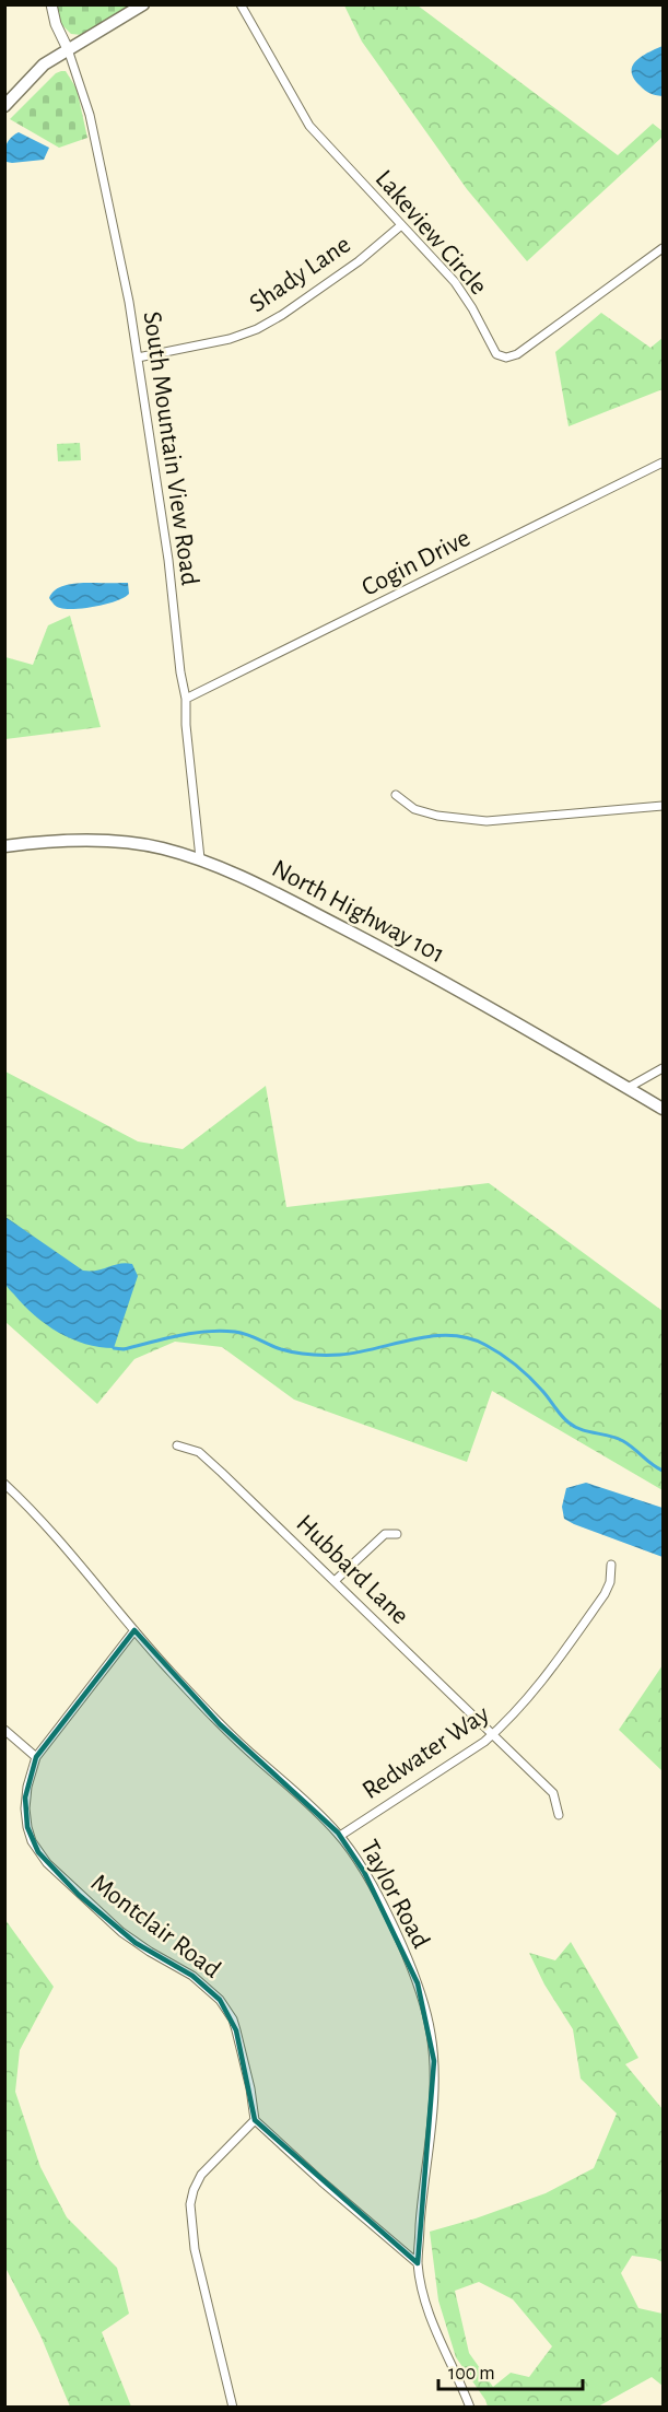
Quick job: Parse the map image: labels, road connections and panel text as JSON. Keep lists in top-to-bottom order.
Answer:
{
  "streets": {
    "main road": ["North Highway 101"],
    "street": [
      "Lakeview Circle",
      "Shady Lane",
      "South Mountain View Road",
      "Cogin Drive",
      "Hubbard Lane",
      "Redwater Way",
      "Taylor Road",
      "Montclair Road"
    ]
  },
  "crossings": [
    ["Lakeview Circle", "Shady Lane"],
    ["Shady Lane", "South Mountain View Road"],
    ["South Mountain View Road", "Cogin Drive"],
    ["South Mountain View Road", "North Highway 101"],
    ["Hubbard Lane", "Redwater Way"],
    ["Redwater Way", "Taylor Road"],
    ["Taylor Road", "Montclair Road"]
  ],
  "scale_bar": "100 m"
}
